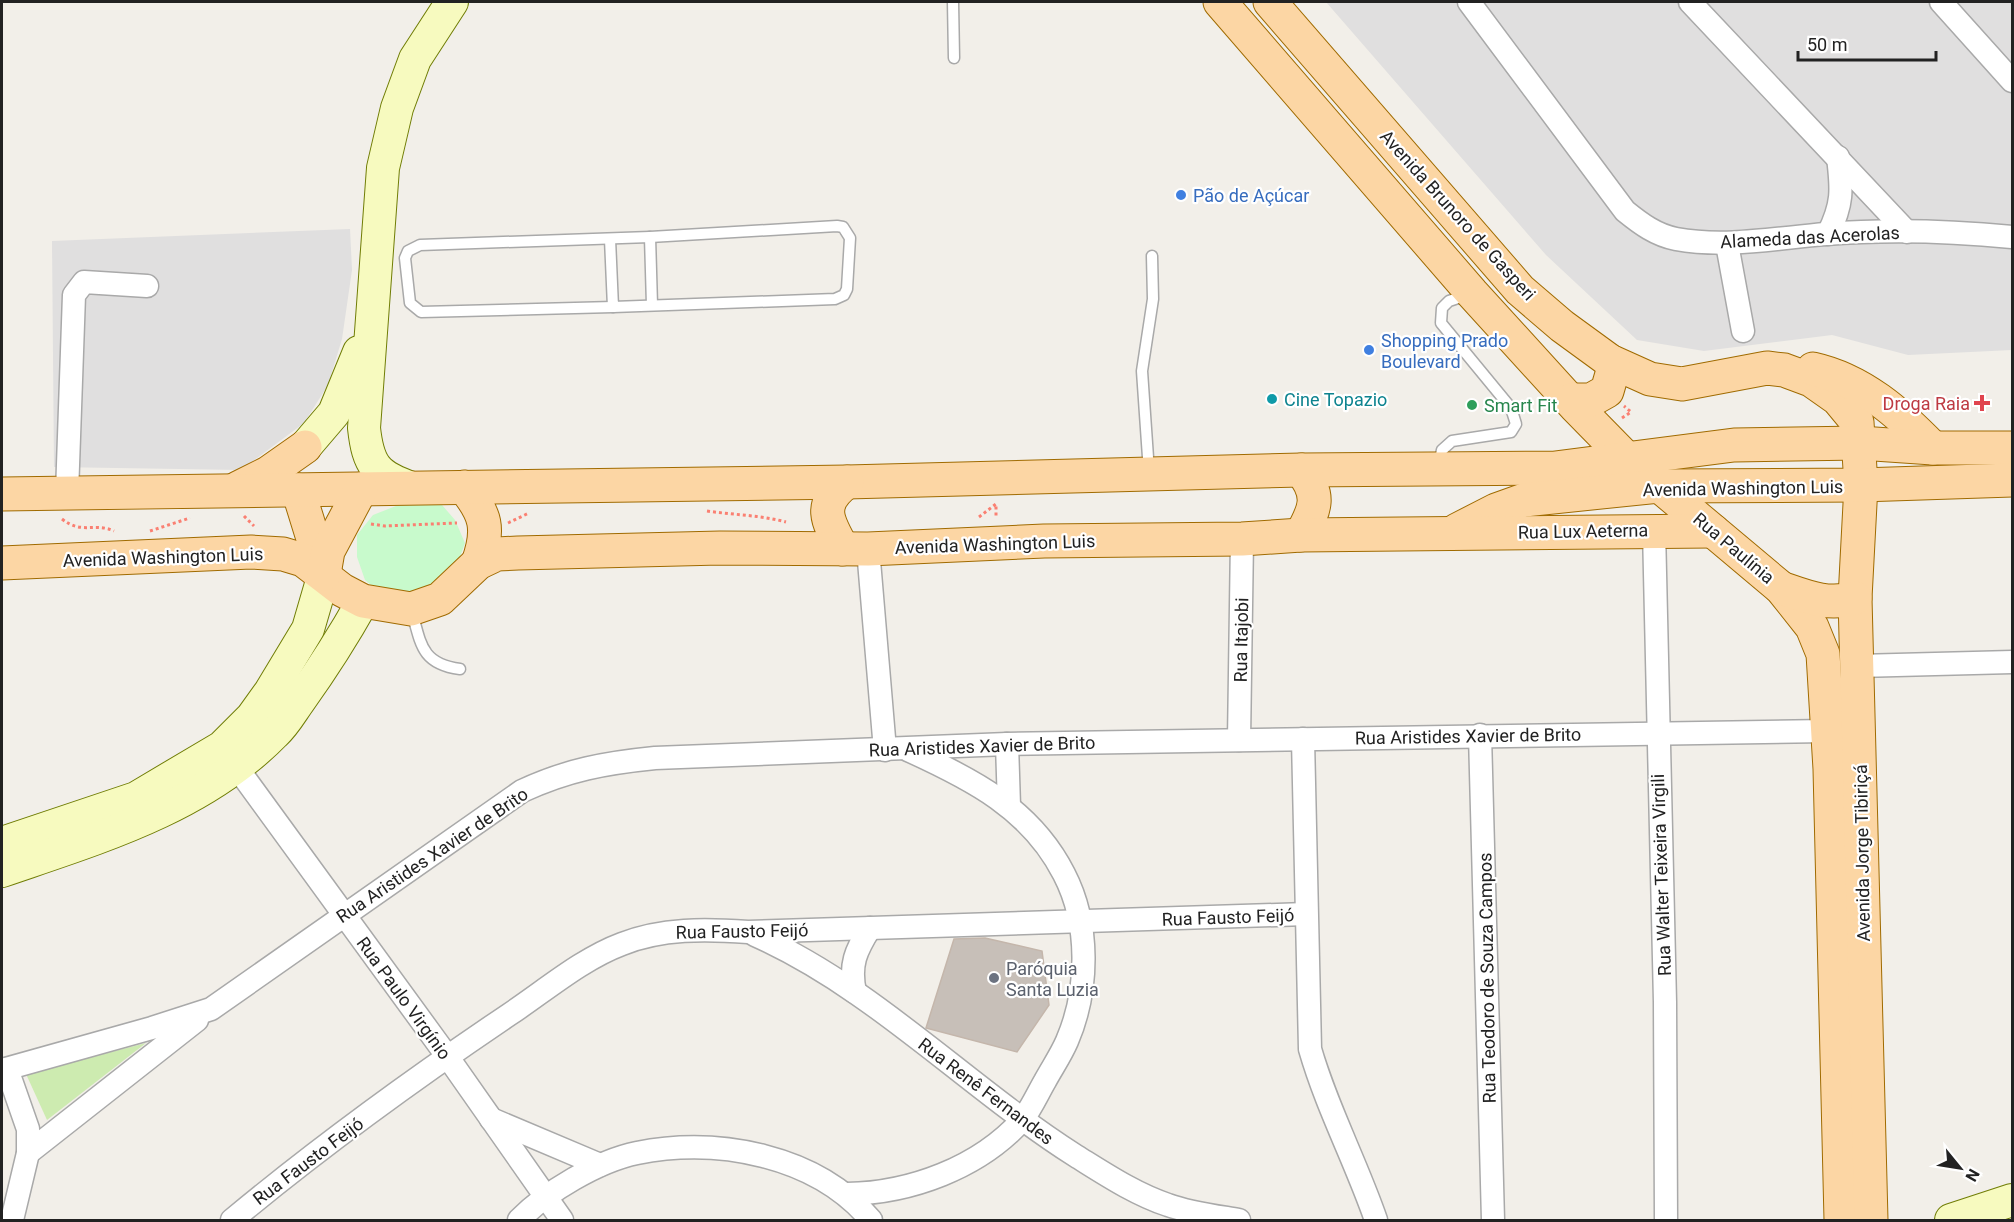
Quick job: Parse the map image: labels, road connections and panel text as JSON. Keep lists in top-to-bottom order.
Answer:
{
  "streets": {
    "main road": [
      "Avenida Brunoro de Gasperi",
      "Avenida Washington Luis",
      "Rua Lux Aeterna",
      "Rua Paulínia",
      "Avenida Jorge Tibiriçá"
    ],
    "street": [
      "Alameda das Acerolas",
      "Rua Itajobi",
      "Rua Aristides Xavier de Brito",
      "Rua Walter Teixeira Virgili",
      "Rua Fausto Feijó",
      "Rua Teodoro de Souza Campos",
      "Rua Paulo Virgínio",
      "Rua Renê Fernandes"
    ]
  },
  "crossings": [
    ["Avenida Brunoro de Gasperi", "Avenida Washington Luis"],
    ["Avenida Brunoro de Gasperi", "Avenida Jorge Tibiriçá"],
    ["Avenida Washington Luis", "Rua Lux Aeterna"],
    ["Avenida Washington Luis", "Rua Paulínia"],
    ["Avenida Washington Luis", "Rua Itajobi"],
    ["Avenida Washington Luis", "Avenida Jorge Tibiriçá"],
    ["Rua Lux Aeterna", "Rua Paulínia"],
    ["Rua Lux Aeterna", "Rua Walter Teixeira Virgili"],
    ["Rua Paulínia", "Avenida Jorge Tibiriçá"],
    ["Rua Itajobi", "Rua Aristides Xavier de Brito"],
    ["Rua Aristides Xavier de Brito", "Avenida Jorge Tibiriçá"],
    ["Rua Aristides Xavier de Brito", "Rua Walter Teixeira Virgili"],
    ["Rua Aristides Xavier de Brito", "Rua Teodoro de Souza Campos"],
    ["Rua Aristides Xavier de Brito", "Rua Paulo Virgínio"],
    ["Rua Fausto Feijó", "Rua Paulo Virgínio"],
    ["Rua Fausto Feijó", "Rua Renê Fernandes"]
  ],
  "places": {
    "other": [
      "Pão de Açúcar",
      "Shopping Prado Boulevard",
      "Cine Topazio",
      "Smart Fit",
      "Paróquia Santa Luzia"
    ],
    "health": ["Droga Raia"]
  },
  "scale_bar": "50 m",
  "north": "bottom right"
}
